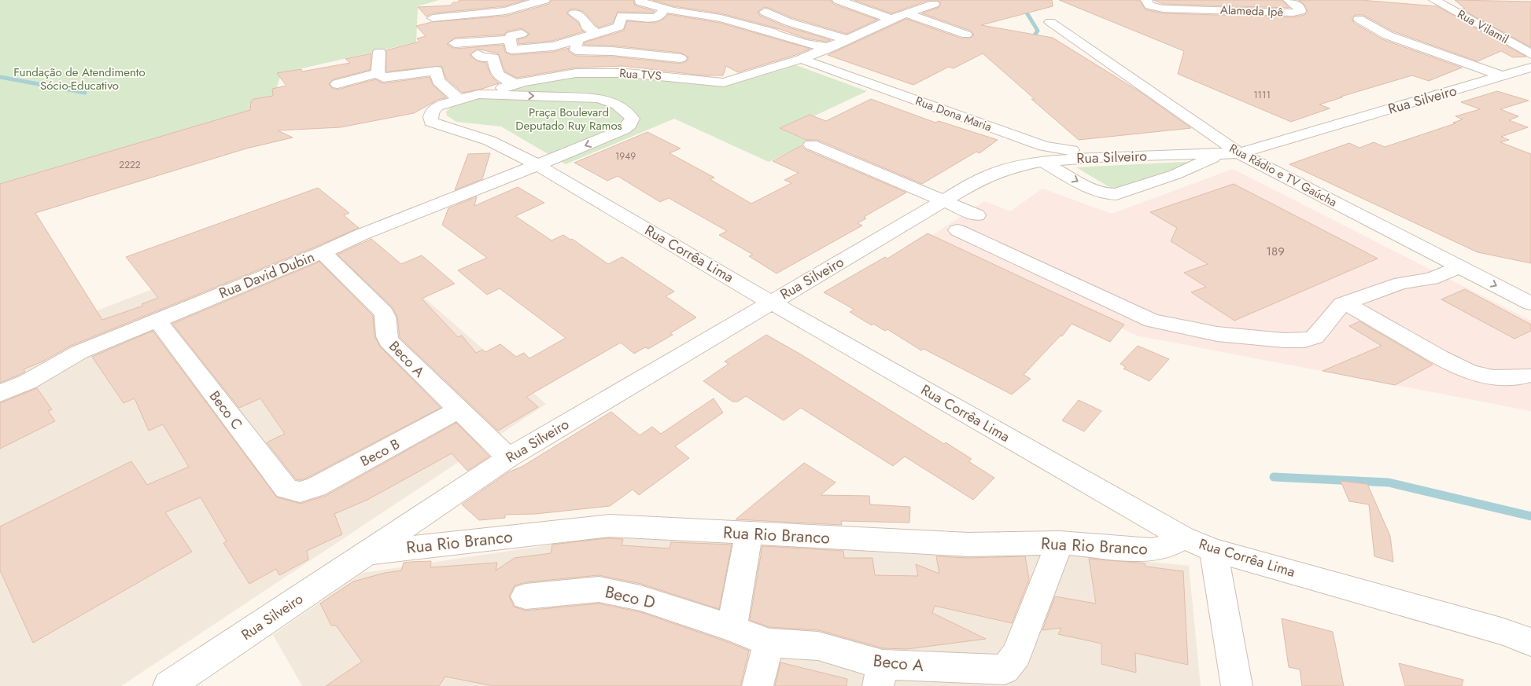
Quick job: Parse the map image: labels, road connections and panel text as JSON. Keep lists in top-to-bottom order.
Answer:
{
  "streets": {
    "street": [
      "Alameda Ipê",
      "Rua Vilamil",
      "Rua TVS",
      "Rua Silveiro",
      "Rua Dona Maria",
      "Rua Rádio e TV Gaúcha",
      "Rua Corrêa Lima",
      "Rua David Dubin",
      "Beco A",
      "Beco C",
      "Beco B",
      "Rua Rio Branco",
      "Beco D"
    ]
  },
  "crossings": [
    ["Rua TVS", "Rua Dona Maria"],
    ["Rua TVS", "Rua Corrêa Lima"],
    ["Rua TVS", "Rua David Dubin"],
    ["Rua Silveiro", "Rua Dona Maria"],
    ["Rua Silveiro", "Rua Rádio e TV Gaúcha"],
    ["Rua Silveiro", "Rua Corrêa Lima"],
    ["Rua Silveiro", "Beco A"],
    ["Rua Silveiro", "Rua Rio Branco"],
    ["Rua Corrêa Lima", "Rua David Dubin"],
    ["Rua Corrêa Lima", "Rua Rio Branco"],
    ["Rua David Dubin", "Beco A"],
    ["Rua David Dubin", "Beco C"],
    ["Beco A", "Beco B"],
    ["Beco A", "Rua Rio Branco"],
    ["Beco A", "Beco D"],
    ["Beco C", "Beco B"]
  ],
  "parks": ["Fundação de Atendimento Sócio-Educativo", "Praça Boulevard Deputado Ruy Ramos"],
  "house_numbers": [
    "1111",
    "1949",
    "2222",
    "189"
  ]
}
